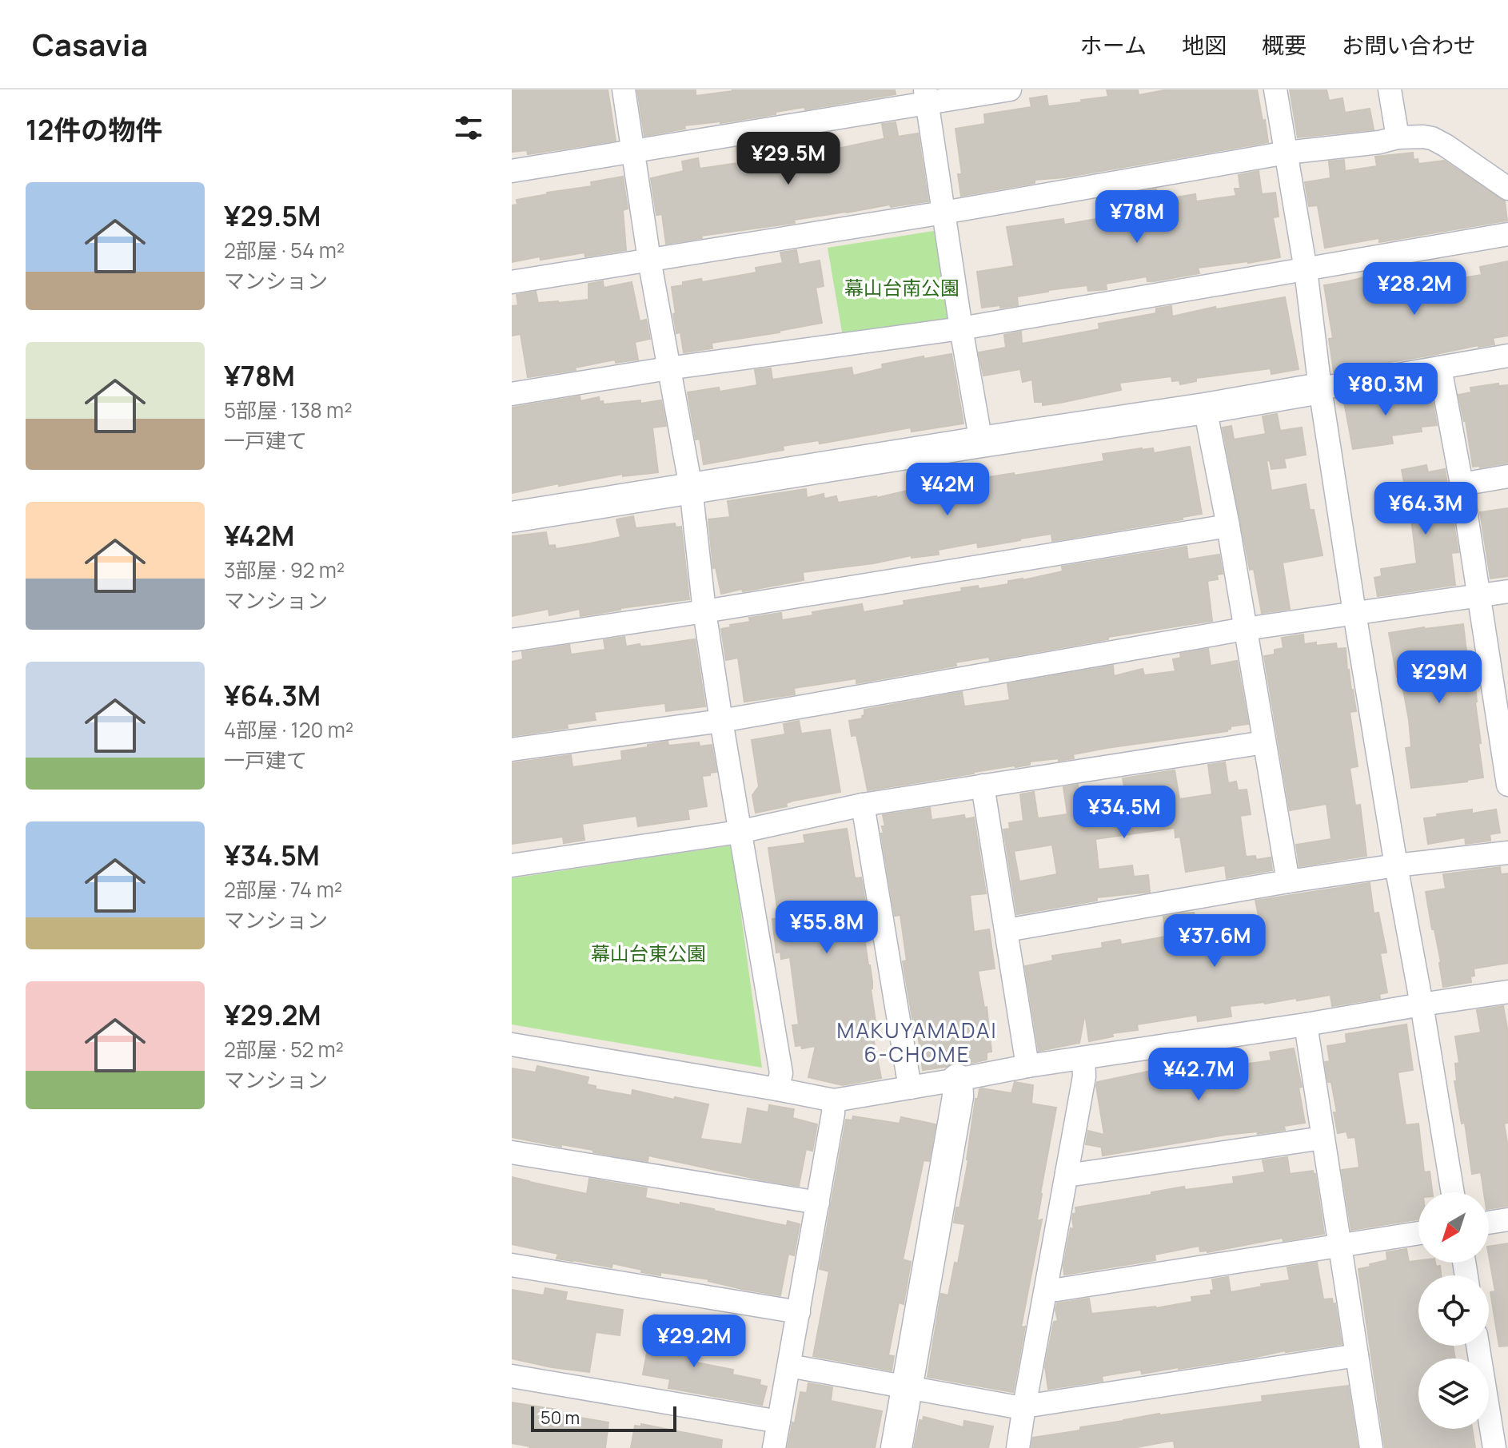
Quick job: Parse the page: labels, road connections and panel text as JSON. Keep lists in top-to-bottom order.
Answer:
{
  "districts": ["MAKUYAMADAI 6-CHOME"],
  "parks": ["幕山台南公園", "幕山台東公園"],
  "scale_bar": "50 m",
  "north": "bottom left",
  "page": {
    "header": "Casavia",
    "nav": [
      "ホーム",
      "地図",
      "概要",
      "お問い合わせ"
    ],
    "heading": "12件の物件",
    "price": [
      "¥29.5M",
      "¥78M",
      "¥28.2M",
      "¥80.3M",
      "¥42M",
      "¥64.3M",
      "¥29M",
      "¥34.5M",
      "¥55.8M",
      "¥37.6M",
      "¥42.7M",
      "¥29.2M"
    ],
    "list": [
      {
        "name": "¥29.5M",
        "note": "2部屋 · 54 m² · マンション"
      },
      {
        "name": "¥78M",
        "note": "5部屋 · 138 m² · 一戸建て"
      },
      {
        "name": "¥42M",
        "note": "3部屋 · 92 m² · マンション"
      },
      {
        "name": "¥64.3M",
        "note": "4部屋 · 120 m² · 一戸建て"
      },
      {
        "name": "¥34.5M",
        "note": "2部屋 · 74 m² · マンション"
      },
      {
        "name": "¥29.2M",
        "note": "2部屋 · 52 m² · マンション"
      }
    ],
    "scale": "50 m"
  }
}
